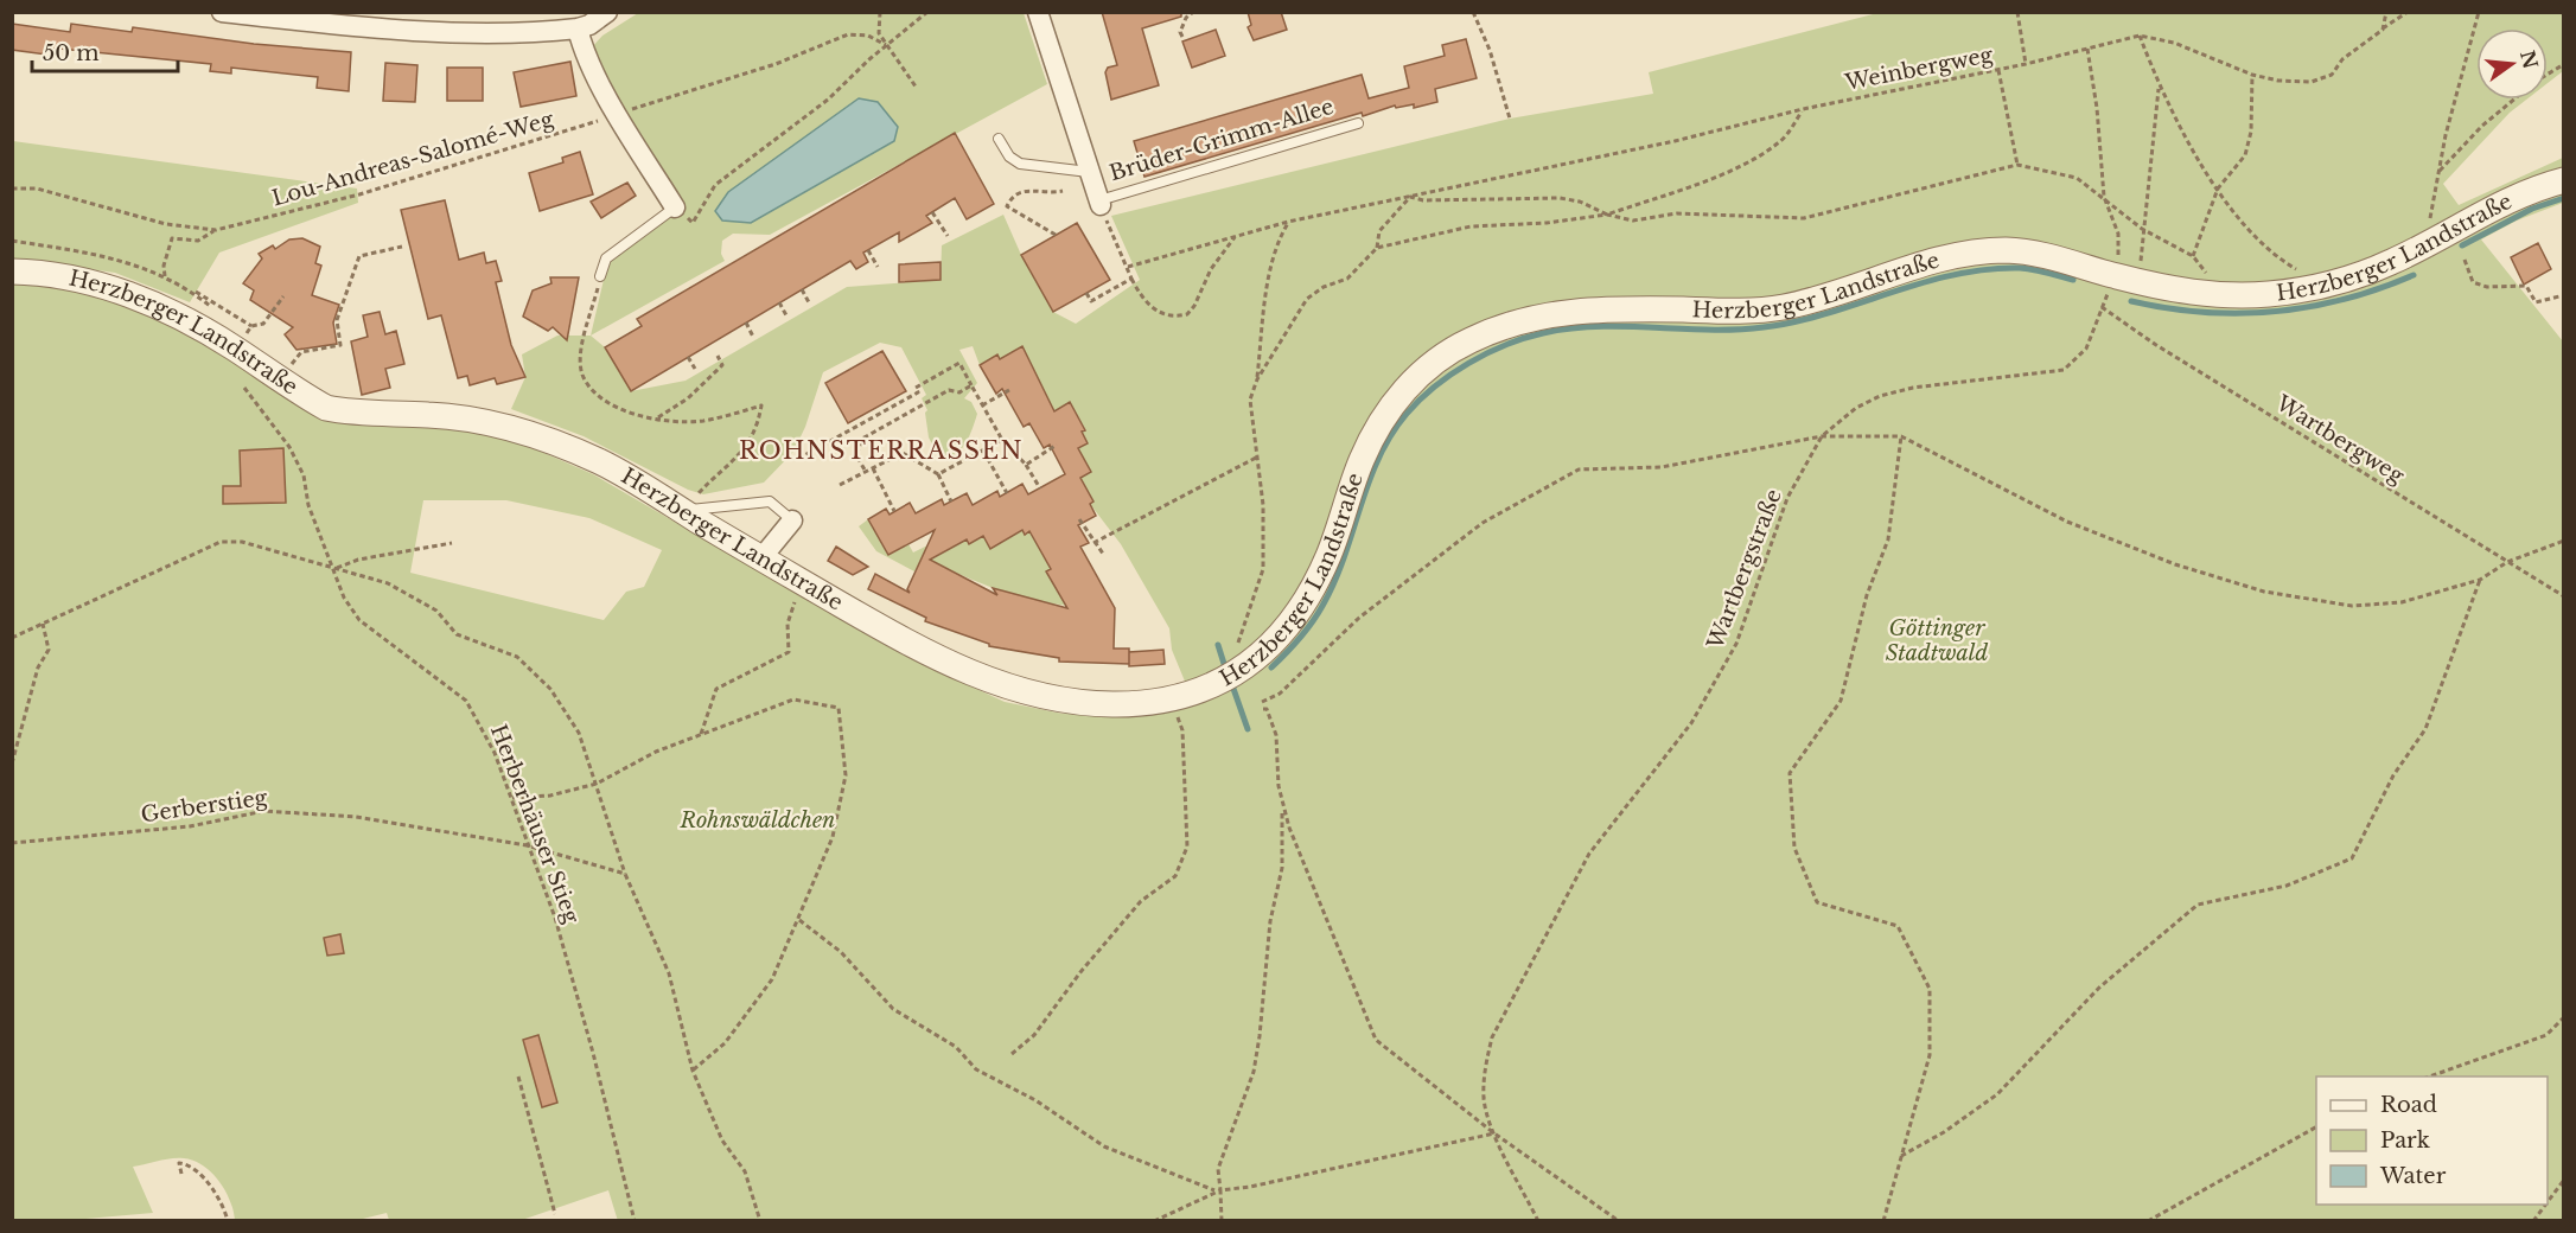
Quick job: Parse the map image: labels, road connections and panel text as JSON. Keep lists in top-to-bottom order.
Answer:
{
  "streets": {
    "street": ["Brüder-Grimm-Allee", "Herzberger Landstraße"],
    "path": [
      "Weinbergweg",
      "Lou-Andreas-Salomé-Weg",
      "Wartbergweg",
      "Wartbergstraße",
      "Gerberstieg",
      "Herberhäuser Stieg"
    ]
  },
  "crossings": [
    ["Herzberger Landstraße", "Wartbergstraße"],
    ["Wartbergweg", "Wartbergstraße"],
    ["Gerberstieg", "Herberhäuser Stieg"]
  ],
  "districts": ["ROHNSTERRASSEN"],
  "parks": ["Göttinger Stadtwald", "Rohnswäldchen"],
  "legend": ["Road", "Park", "Water"],
  "scale_bar": "50 m",
  "north": "right"
}
